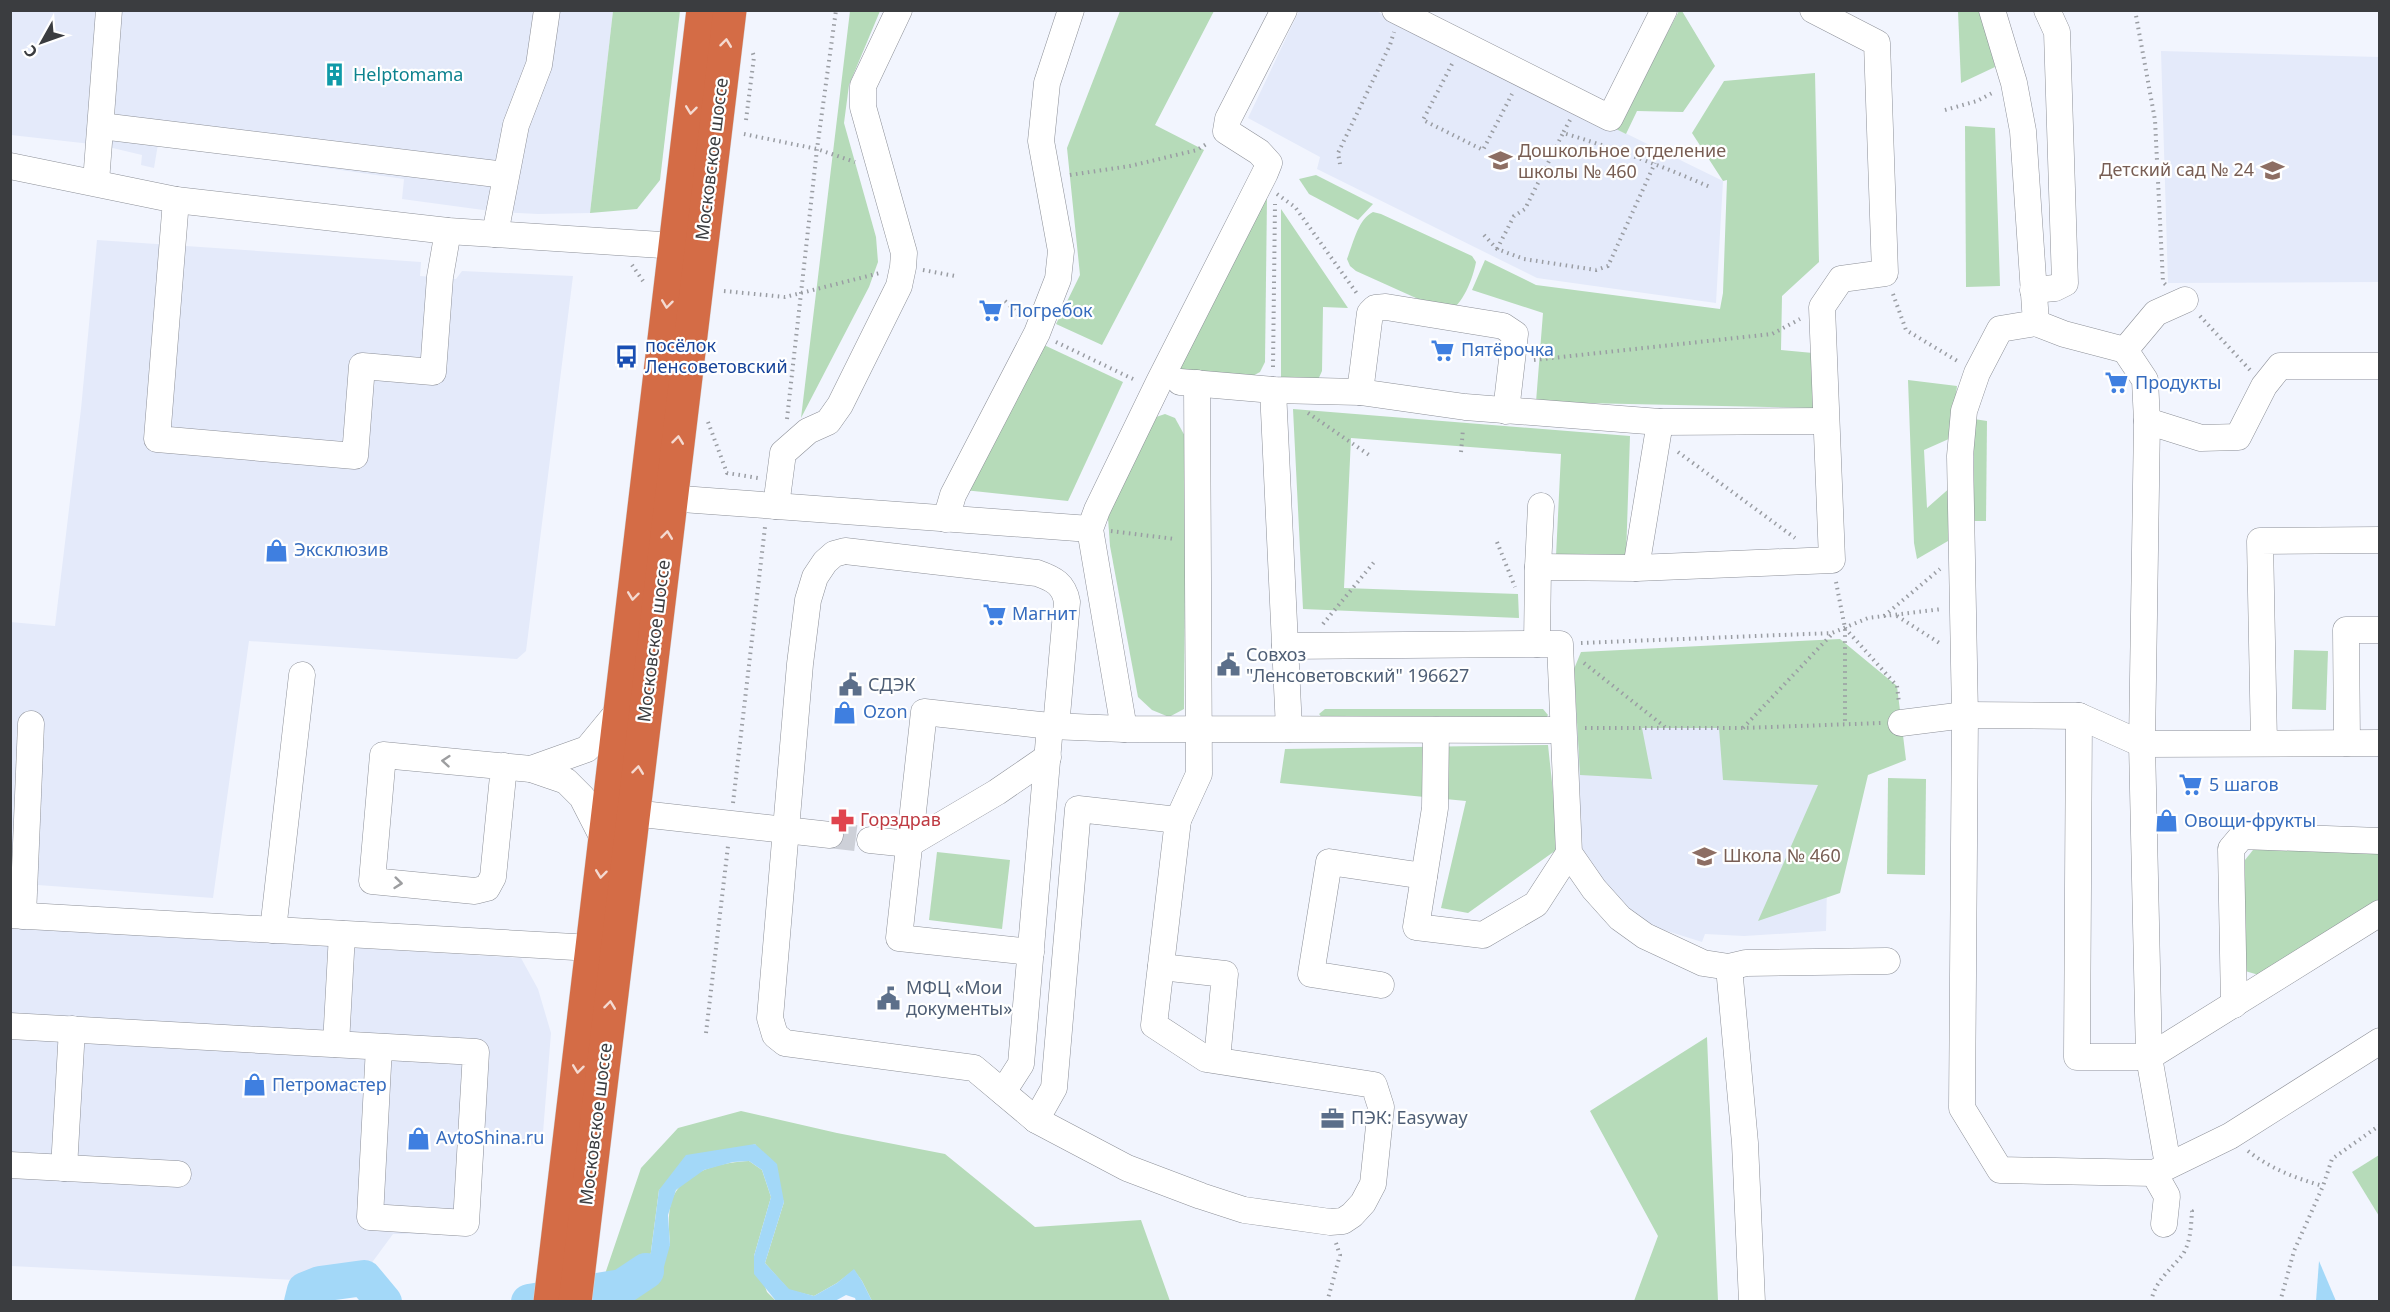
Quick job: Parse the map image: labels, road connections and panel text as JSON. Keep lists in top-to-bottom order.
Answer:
{
  "streets": {
    "highway": ["Московское шоссе"]
  },
  "places": {
    "building": ["Helptomama"],
    "school or university": ["Дошкольное отделение школы № 460", "Детский сад № 24", "Школа № 460"],
    "supermarket": [
      "Погребок",
      "Пятёрочка",
      "Продукты",
      "Магнит",
      "5 шагов"
    ],
    "bus stop": ["посёлок Ленсоветовский"],
    "shop": [
      "Эксклюзив",
      "Ozon",
      "Овощи-фрукты",
      "Петромастер",
      "AvtoShina.ru"
    ],
    "public building": ["Совхоз \"Ленсоветовский\" 196627", "СДЭК", "МФЦ «Мои документы»"],
    "pharmacy": ["Горздрав"],
    "office": ["ПЭК: Easyway"]
  },
  "north": "bottom left"
}
